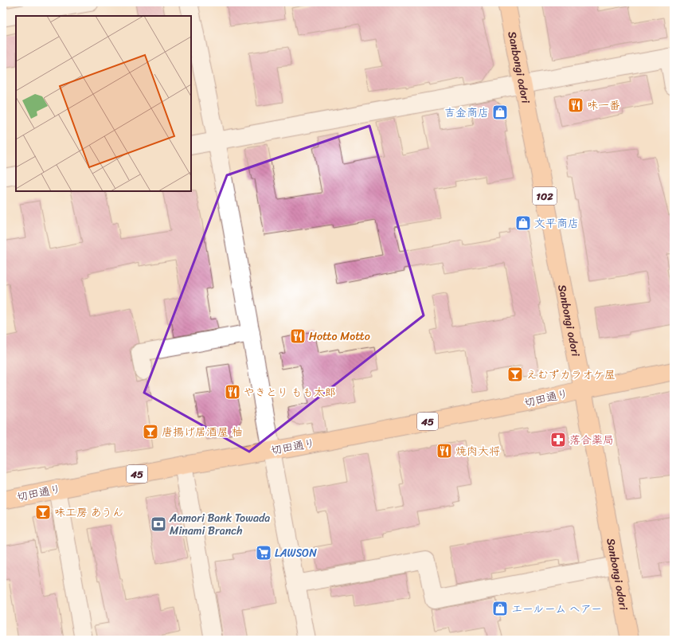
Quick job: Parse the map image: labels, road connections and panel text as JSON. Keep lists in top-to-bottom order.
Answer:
{
  "streets": {
    "main road": [
      "Sanbongi odori",
      "102",
      "切田通り",
      "45"
    ]
  },
  "crossings": [
    ["Sanbongi odori", "切田通り"]
  ],
  "places": {
    "restaurant": [
      "味一番",
      "Hotto Motto",
      "やきとり もも太郎",
      "焼肉大将"
    ],
    "shop": ["吉金商店", "文平商店", "エールーム ヘアー"],
    "bar": ["えむずカラオケ屋", "唐揚げ居酒屋 柚", "味工房 あうん"],
    "pharmacy": ["落合薬局"],
    "bank": ["Aomori Bank Towada Minami Branch"],
    "supermarket": ["LAWSON"]
  }
}
